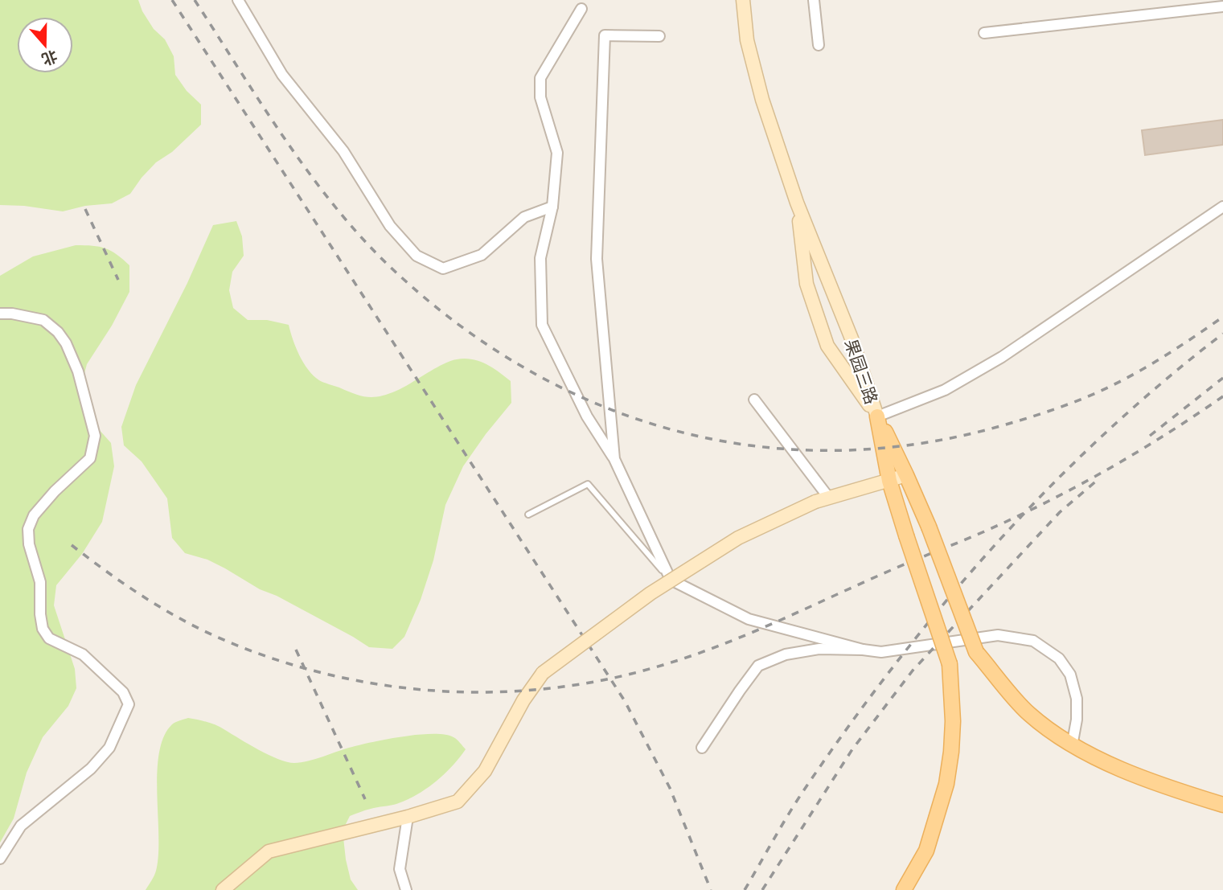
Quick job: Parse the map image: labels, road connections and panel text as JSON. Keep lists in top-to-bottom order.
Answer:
{
  "streets": {
    "street": ["果园三路"]
  },
  "north": "bottom"
}
